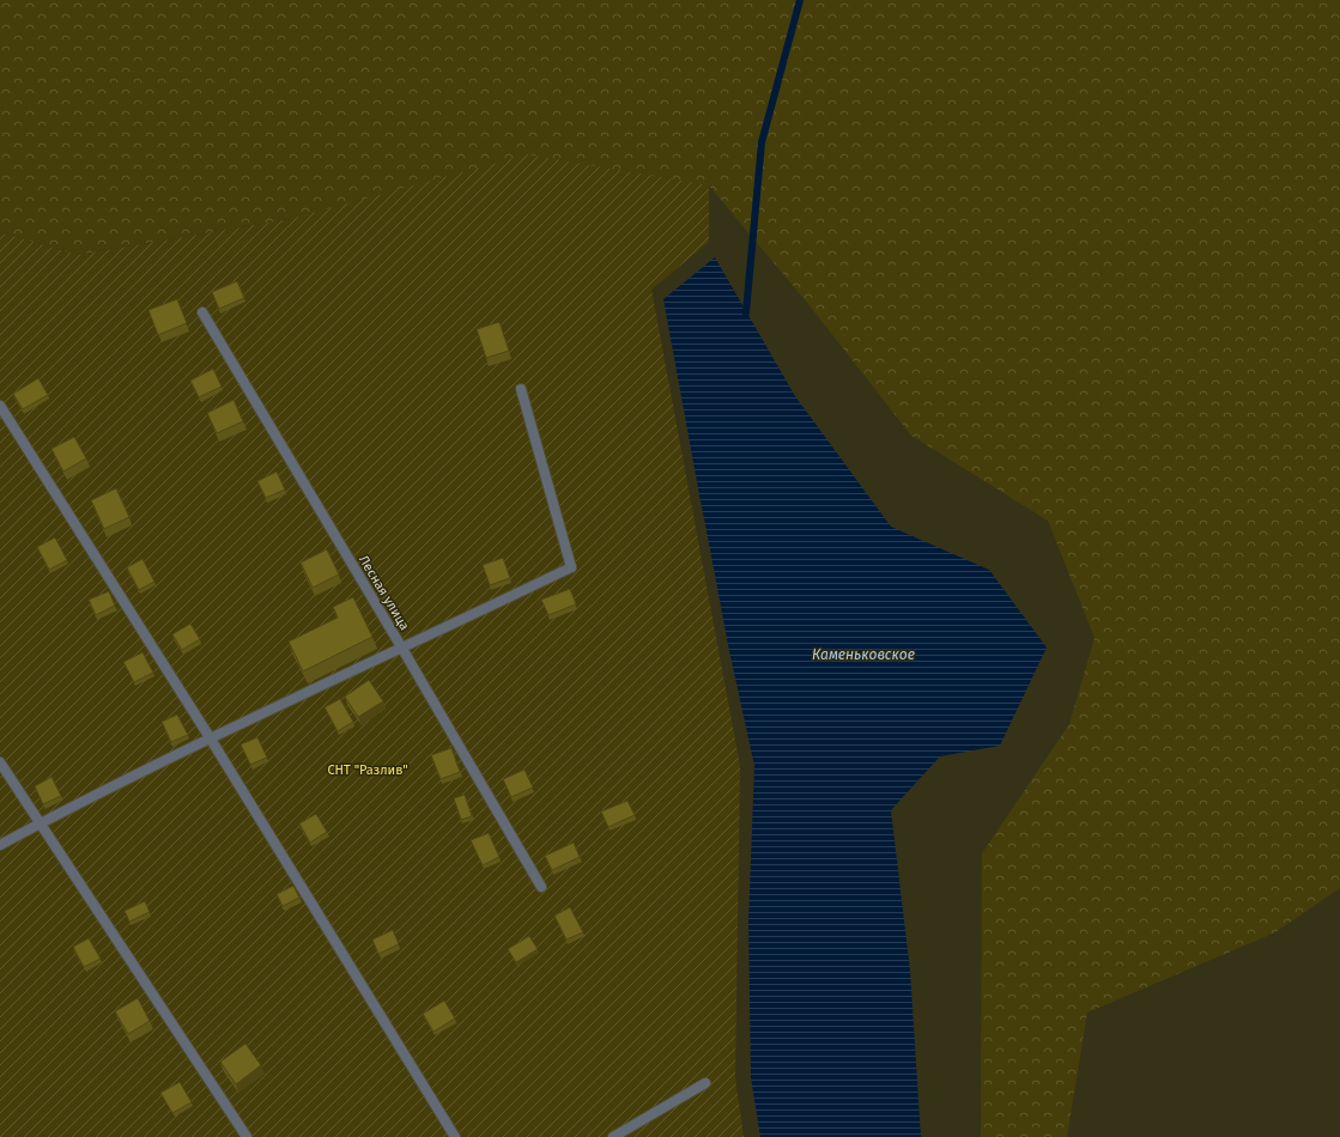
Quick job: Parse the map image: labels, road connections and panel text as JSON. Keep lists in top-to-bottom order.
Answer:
{
  "streets": {
    "street": ["Лесная улица"]
  },
  "water": ["Каменьковское"],
  "parks": ["СНТ \"Разлив\""]
}
